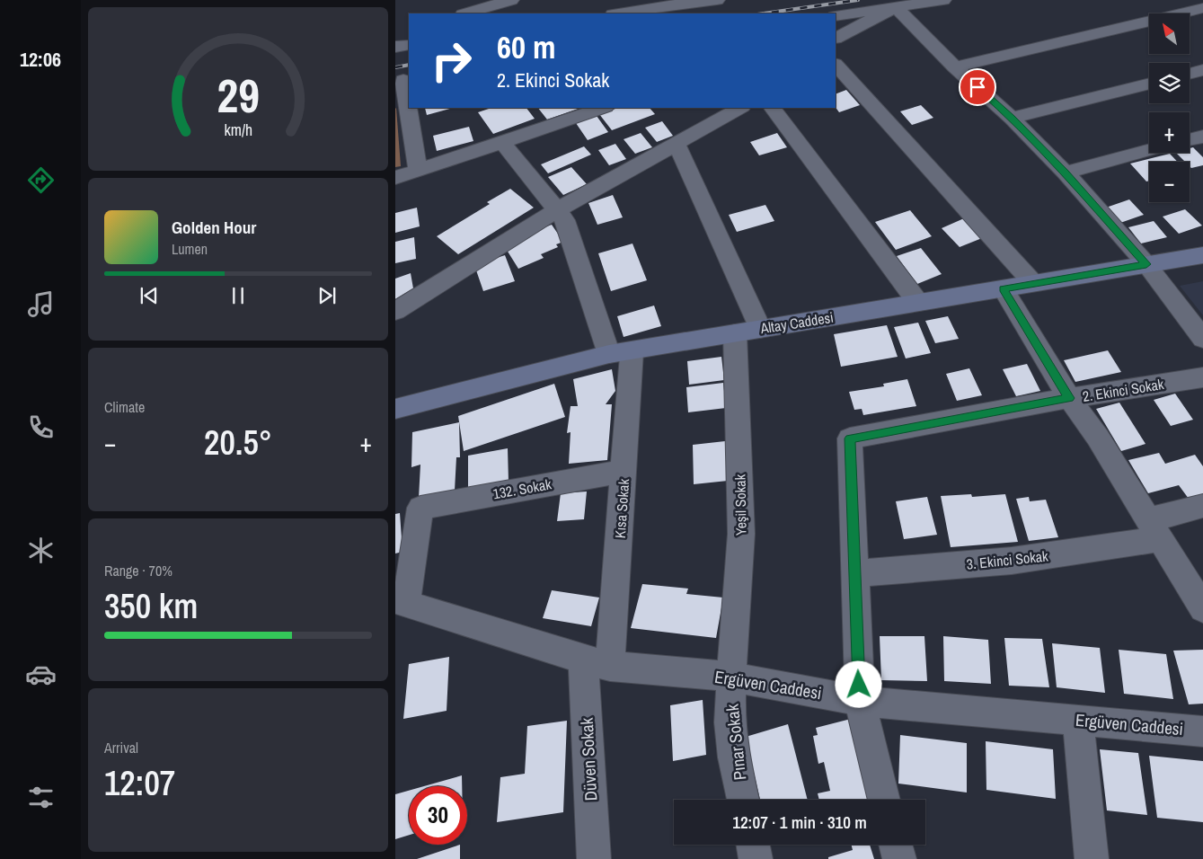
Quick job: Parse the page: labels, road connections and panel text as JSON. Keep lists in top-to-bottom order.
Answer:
{
  "streets": {
    "main road": ["Altay Caddesi"],
    "street": [
      "2. Ekinci Sokak",
      "132. Sokak",
      "Yeşil Sokak",
      "Kısa Sokak",
      "3. Ekinci Sokak",
      "Ergüven Caddesi",
      "Pınar Sokak",
      "Düven Sokak"
    ]
  },
  "crossings": [
    ["Altay Caddesi", "Yeşil Sokak"],
    ["Altay Caddesi", "Kısa Sokak"],
    ["2. Ekinci Sokak", "3. Ekinci Sokak"],
    ["2. Ekinci Sokak", "Ergüven Caddesi"],
    ["132. Sokak", "Kısa Sokak"],
    ["132. Sokak", "Ergüven Caddesi"],
    ["Yeşil Sokak", "Ergüven Caddesi"],
    ["Yeşil Sokak", "Pınar Sokak"],
    ["Kısa Sokak", "Ergüven Caddesi"],
    ["Kısa Sokak", "Düven Sokak"],
    ["Ergüven Caddesi", "Pınar Sokak"],
    ["Ergüven Caddesi", "Düven Sokak"]
  ],
  "north": "top left",
  "page": {
    "tabs": "12:06",
    "map_buttons": ["+", "−"],
    "turn": ["60 m", "2. Ekinci Sokak"],
    "song": ["Golden Hour", "Lumen"],
    "tile": [
      "Climate",
      ["Range · 70%", "350 km"],
      ["Arrival", "12:07"]
    ],
    "heat": ["−", "20.5°", "+"],
    "limit": "30",
    "trip": "12:07 · 1 min · 310 m",
    "gauge": ["29", "km/h"]
  }
}
